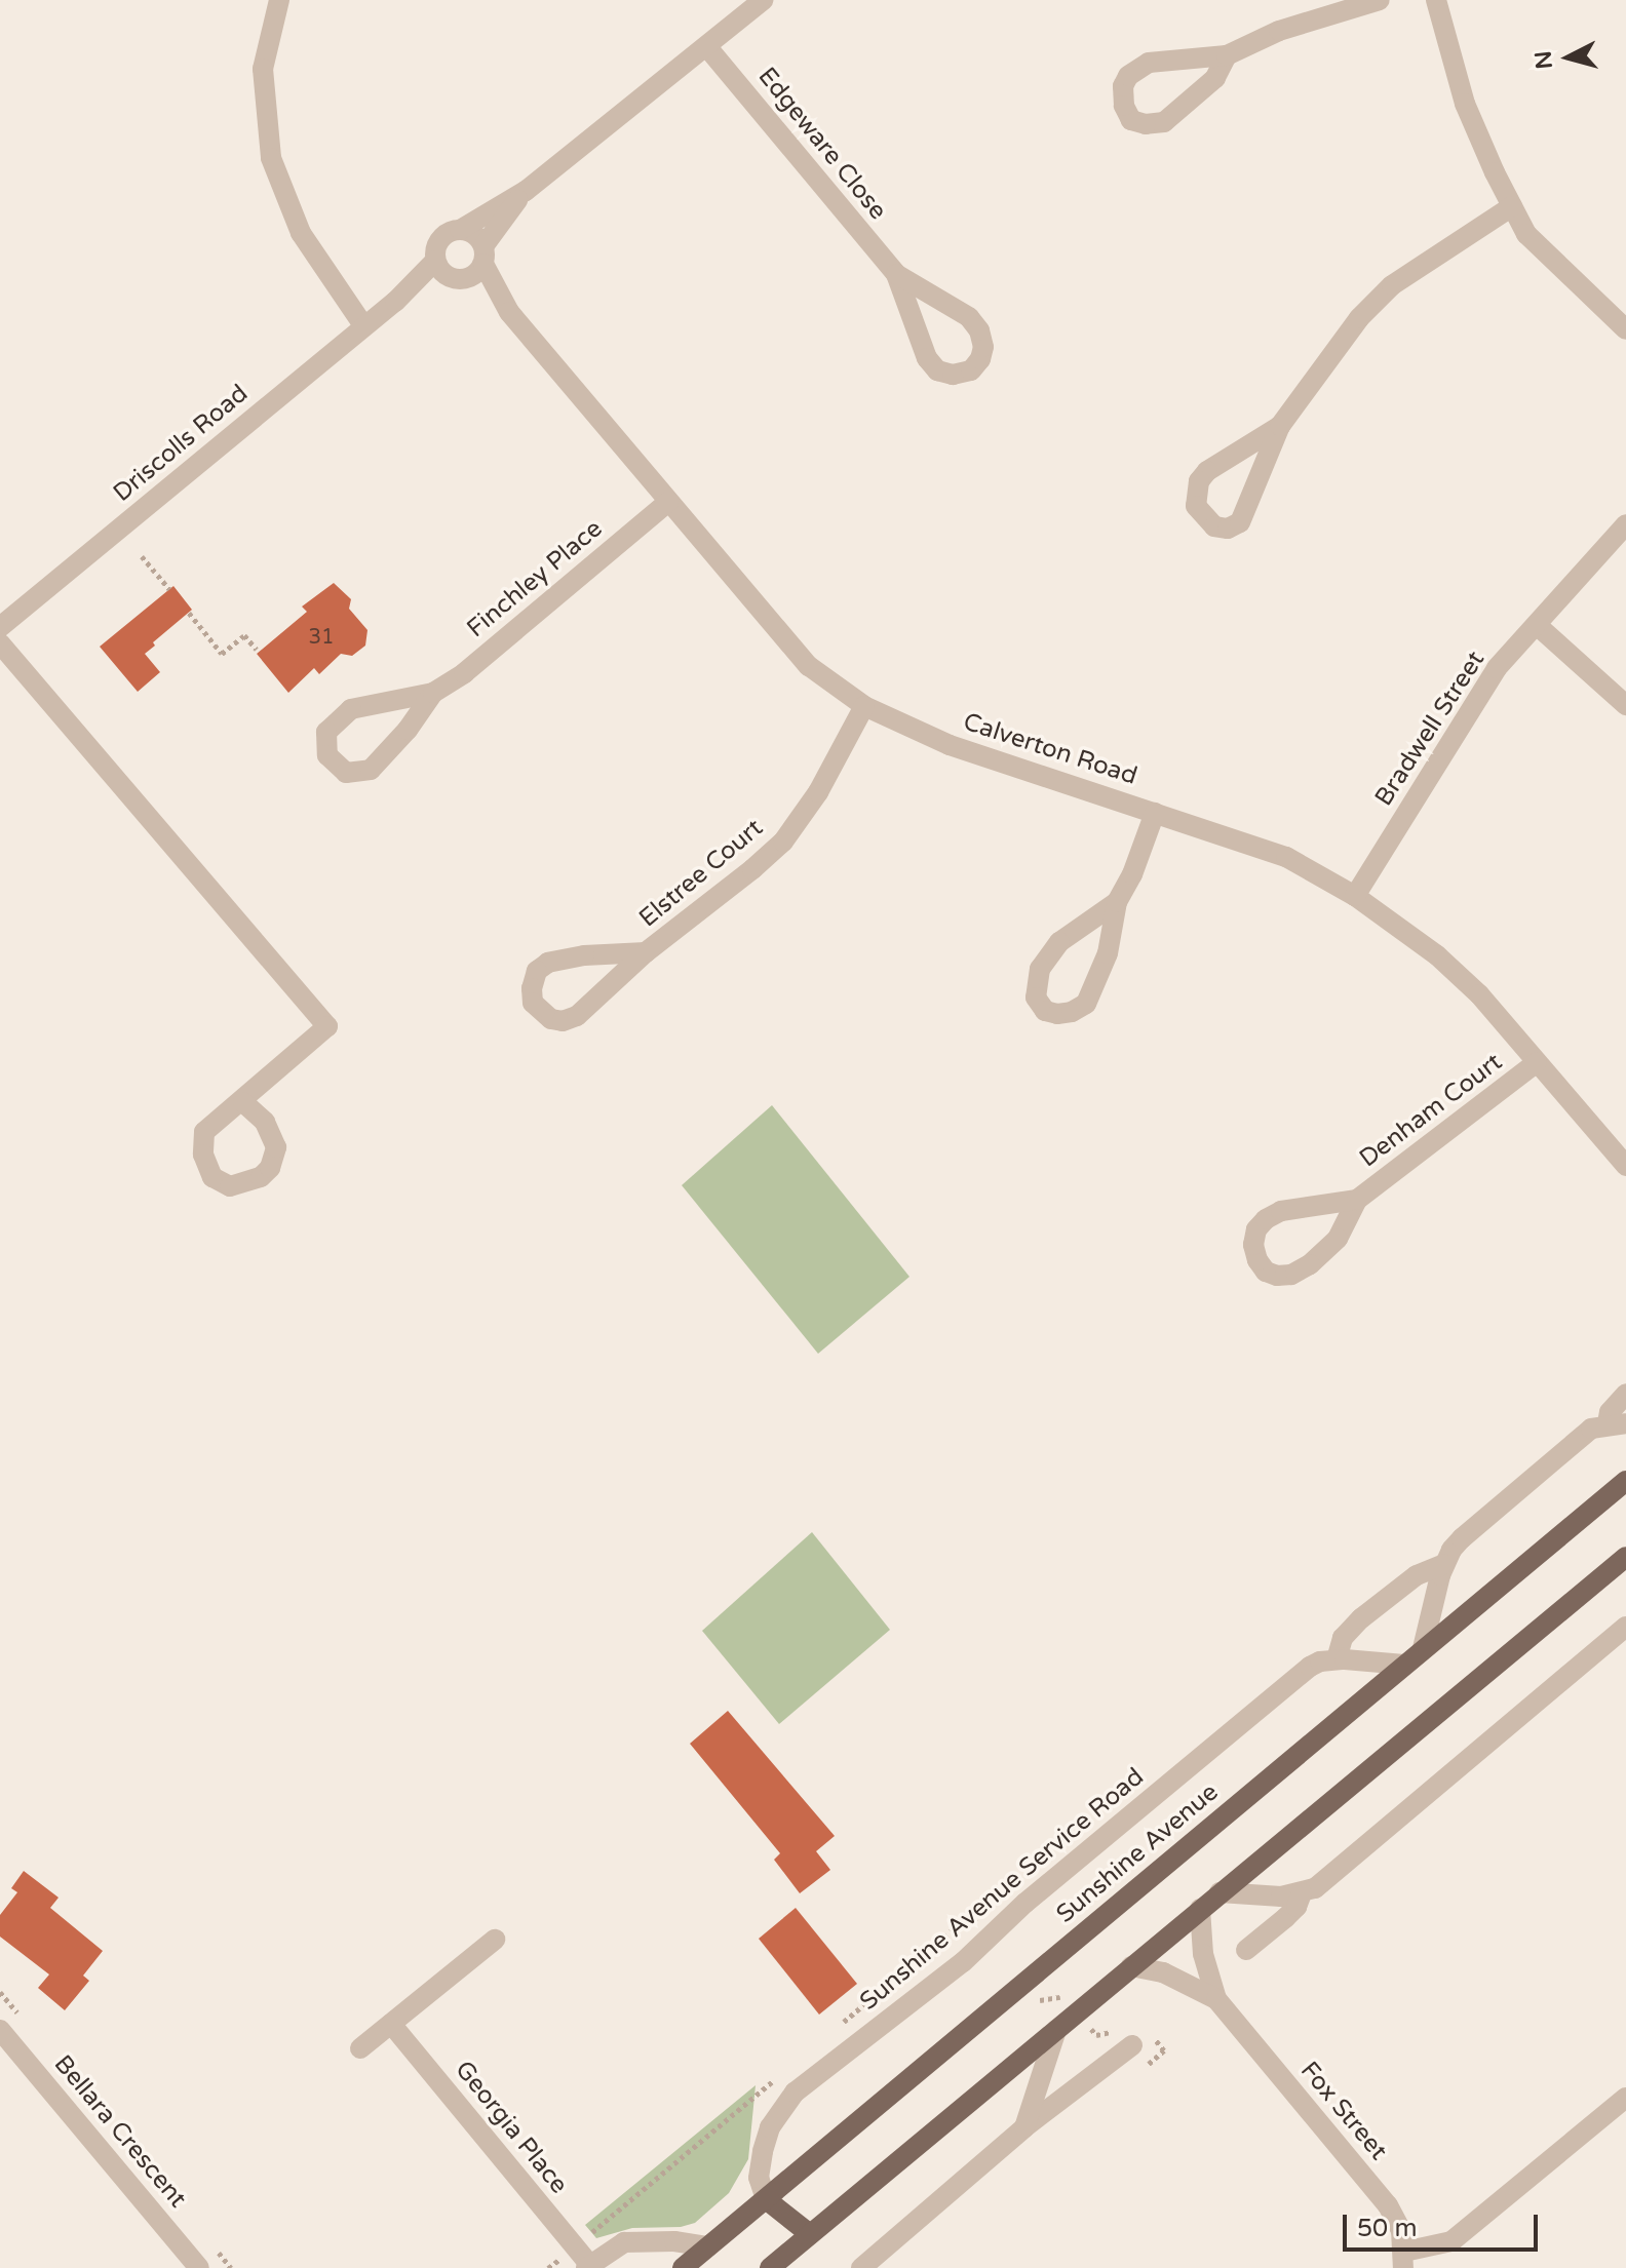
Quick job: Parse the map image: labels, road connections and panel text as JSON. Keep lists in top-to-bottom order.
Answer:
{
  "streets": {
    "main road": ["Sunshine Avenue"],
    "street": [
      "Edgeware Close",
      "Driscolls Road",
      "Finchley Place",
      "Bradwell Street",
      "Calverton Road",
      "Elstree Court",
      "Denham Court",
      "Sunshine Avenue Service Road",
      "Fox Street",
      "Georgia Place",
      "Bellara Crescent"
    ]
  },
  "crossings": [
    ["Driscolls Road", "Calverton Road"],
    ["Finchley Place", "Calverton Road"],
    ["Bradwell Street", "Calverton Road"],
    ["Calverton Road", "Elstree Court"],
    ["Calverton Road", "Denham Court"],
    ["Sunshine Avenue", "Sunshine Avenue Service Road"]
  ],
  "house_numbers": ["31"],
  "scale_bar": "50 m",
  "north": "left"
}
